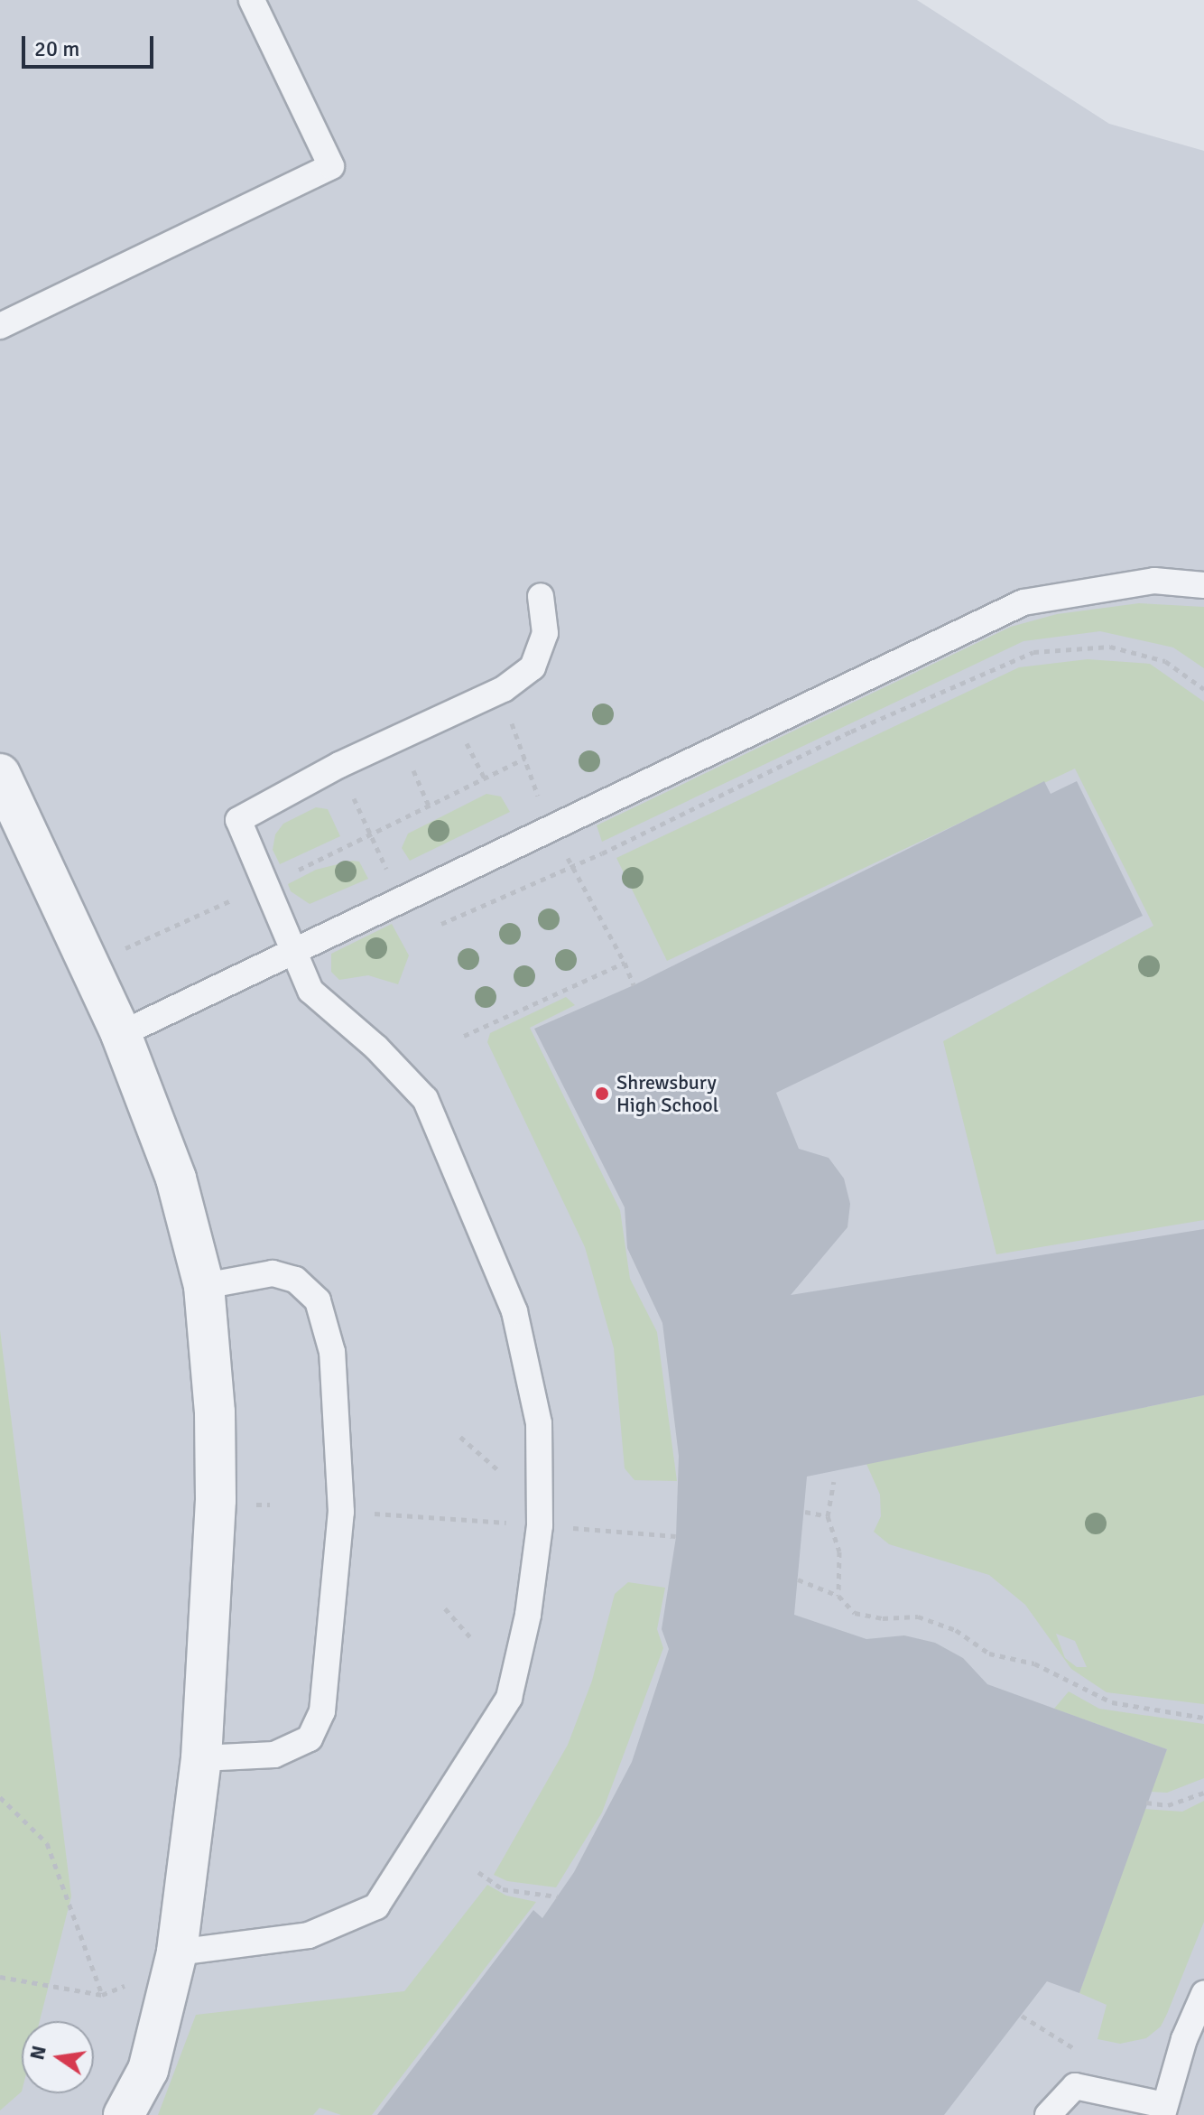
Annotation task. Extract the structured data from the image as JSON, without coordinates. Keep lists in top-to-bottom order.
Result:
{
  "places": ["Shrewsbury High School"],
  "scale_bar": "20 m",
  "north": "left"
}
